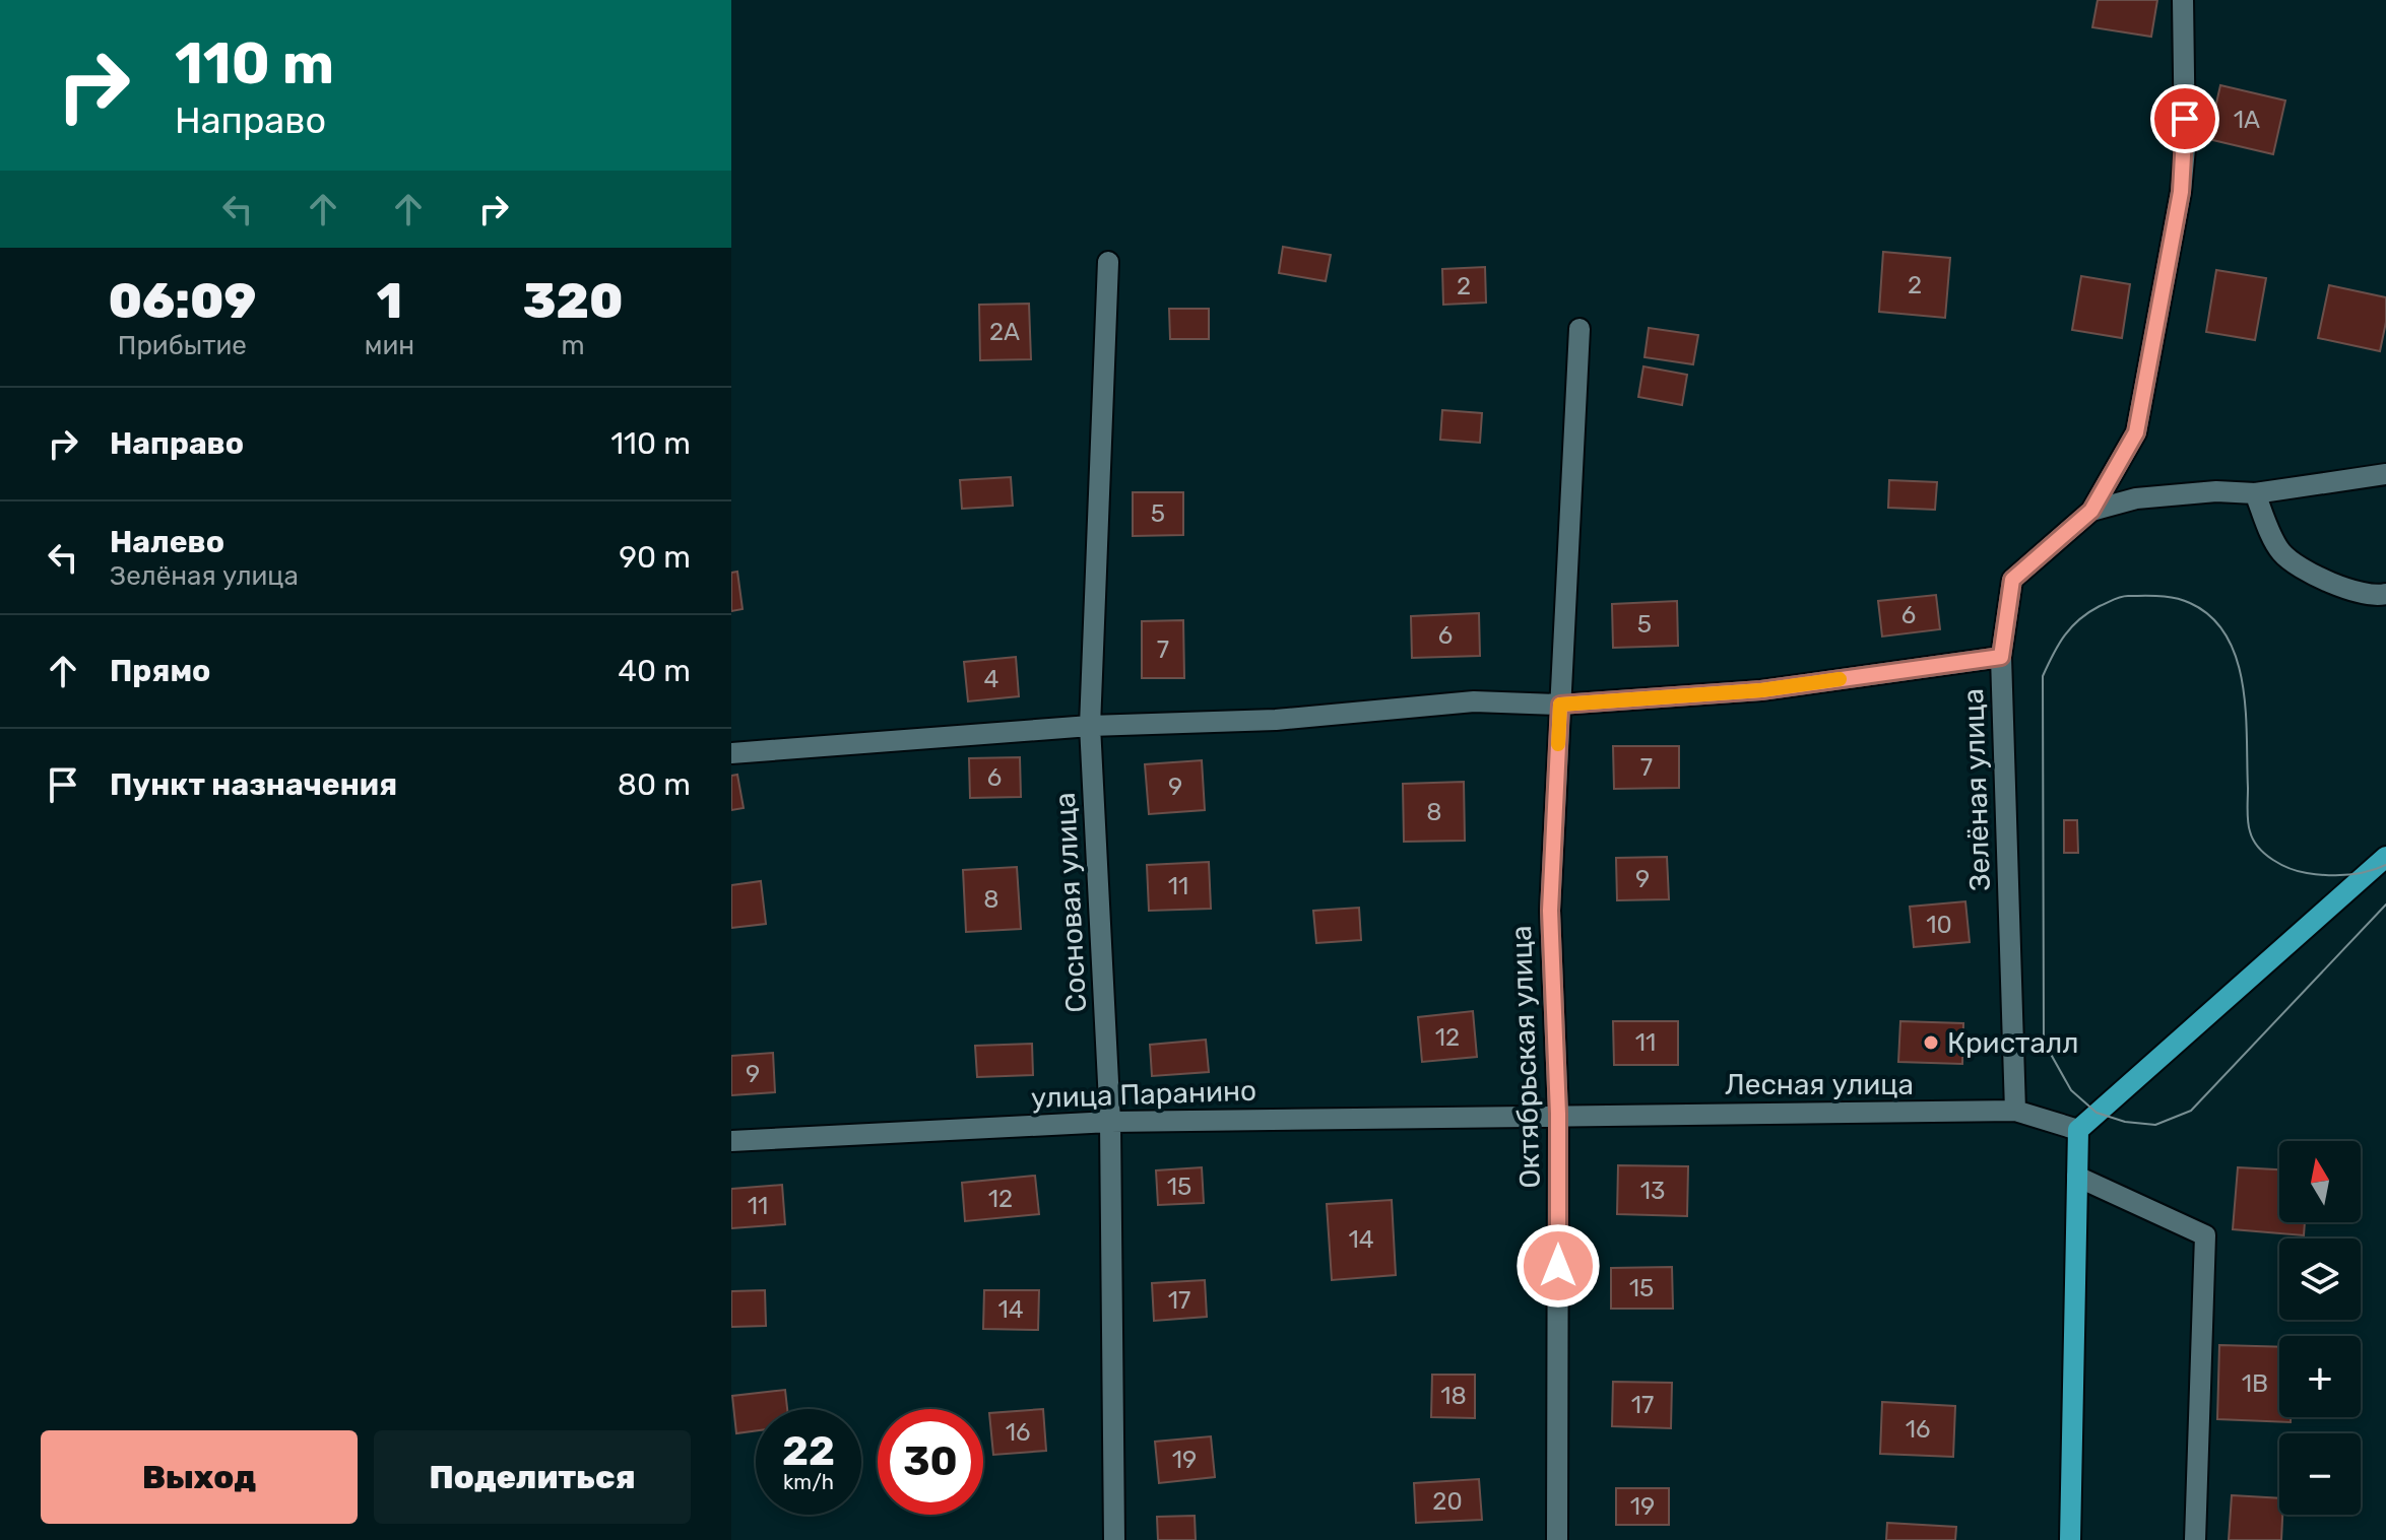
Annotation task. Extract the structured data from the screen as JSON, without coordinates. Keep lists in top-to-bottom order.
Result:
{
  "streets": {
    "street": [
      "Зелёная улица",
      "Сосновая улица",
      "Октябрьская улица",
      "Лесная улица",
      "улица Паранино"
    ]
  },
  "crossings": [
    ["Зелёная улица", "Лесная улица"],
    ["Сосновая улица", "улица Паранино"],
    ["Октябрьская улица", "Лесная улица"],
    ["Октябрьская улица", "улица Паранино"],
    ["Лесная улица", "улица Паранино"]
  ],
  "places": ["Кристалл"],
  "house_numbers": [
    "1А",
    "2",
    "2",
    "2А",
    "5",
    "6",
    "5",
    "6",
    "7",
    "4",
    "7",
    "6",
    "9",
    "8",
    "9",
    "11",
    "8",
    "10",
    "12",
    "11",
    "9",
    "15",
    "13",
    "12",
    "11",
    "14",
    "15",
    "17",
    "14",
    "1В",
    "18",
    "17",
    "16",
    "16",
    "19",
    "20",
    "19"
  ],
  "north": "top",
  "page": {
    "turn": ["110 m", "Направо"],
    "eta": [
      "06:09",
      "Прибытие",
      "1",
      "мин",
      "320",
      "m"
    ],
    "list": [
      {
        "name": "Направо",
        "value": "110 m"
      },
      {
        "name": "Налево",
        "note": "Зелёная улица",
        "value": "90 m"
      },
      {
        "name": "Прямо",
        "value": "40 m"
      },
      {
        "name": "Пункт назначения",
        "value": "80 m"
      }
    ],
    "map_buttons": ["+", "−"],
    "speed": "22 km/h",
    "limit": "30",
    "buttons": ["Выход", "Поделиться"]
  }
}
